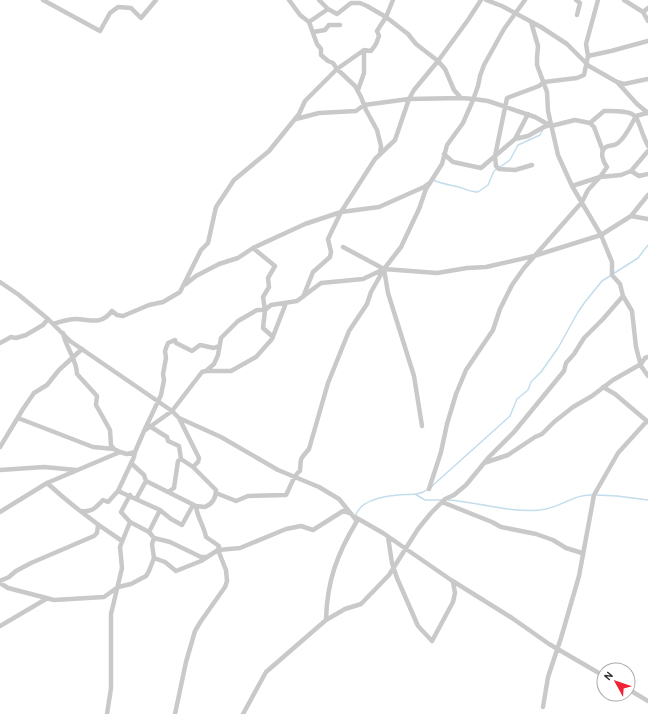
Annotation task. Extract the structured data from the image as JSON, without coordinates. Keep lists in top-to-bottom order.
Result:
{
  "north": "top left"
}
